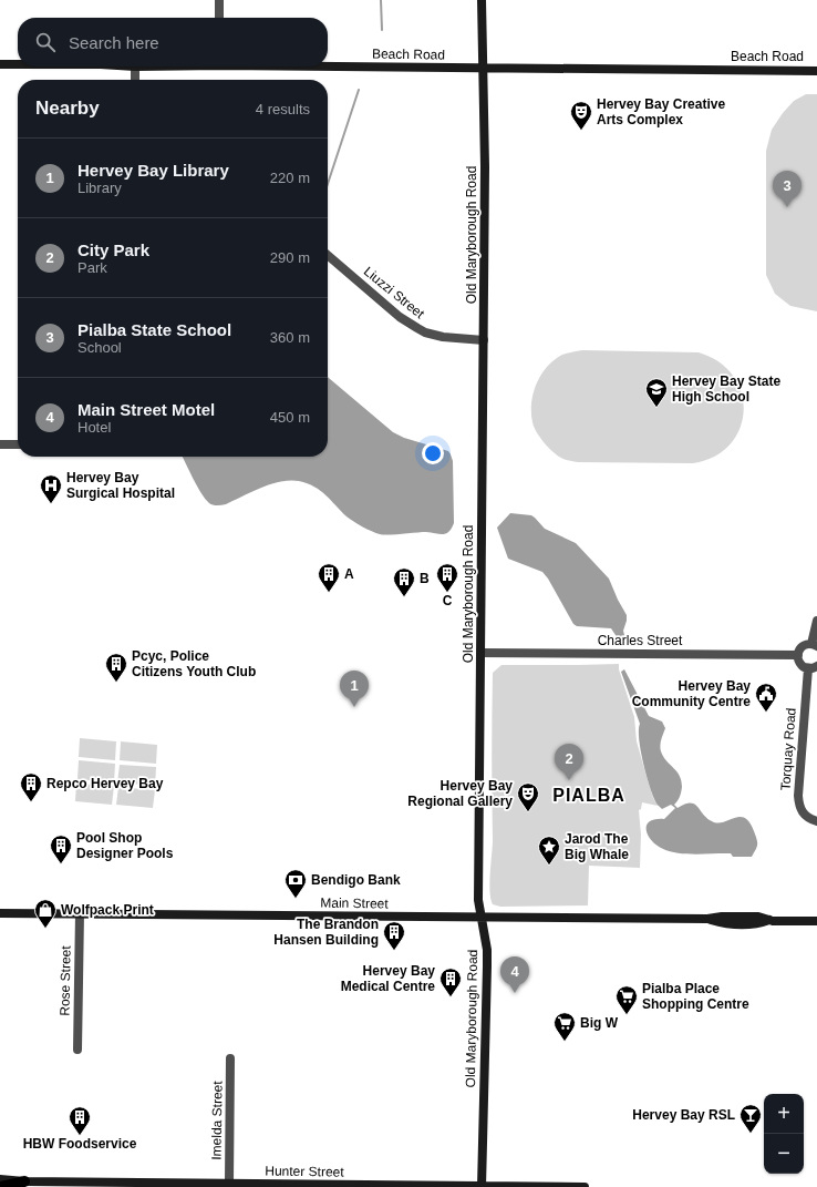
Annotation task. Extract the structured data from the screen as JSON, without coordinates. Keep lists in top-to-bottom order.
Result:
{
  "streets": {
    "street": [
      "Beach Road",
      "Old Maryborough Road",
      "Liuzzi Street",
      "Charles Street",
      "Torquay Road",
      "Main Street",
      "Rose Street",
      "Imelda Street",
      "Hunter Street"
    ]
  },
  "crossings": [
    ["Beach Road", "Old Maryborough Road"],
    ["Old Maryborough Road", "Liuzzi Street"],
    ["Old Maryborough Road", "Charles Street"],
    ["Old Maryborough Road", "Main Street"],
    ["Old Maryborough Road", "Hunter Street"],
    ["Main Street", "Rose Street"],
    ["Imelda Street", "Hunter Street"]
  ],
  "districts": ["PIALBA"],
  "places": {
    "theatre": ["Hervey Bay Creative Arts Complex", "Hervey Bay Regional Gallery"],
    "school or university": ["Hervey Bay State High School"],
    "hospital": ["Hervey Bay Surgical Hospital"],
    "building": [
      "A",
      "C",
      "B",
      "Pcyc, Police Citizens Youth Club",
      "Repco Hervey Bay",
      "Pool Shop Designer Pools",
      "The Brandon Hansen Building",
      "Hervey Bay Medical Centre",
      "HBW Foodservice"
    ],
    "public building": ["Hervey Bay Community Centre"],
    "place": ["Jarod The Big Whale"],
    "bank": ["Bendigo Bank"],
    "shop": ["Wolfpack Print"],
    "supermarket": ["Pialba Place Shopping Centre", "Big W"],
    "bar": ["Hervey Bay RSL"]
  },
  "page": {
    "search": "Search here",
    "heading": ["Nearby", "4 results"],
    "list": [
      {
        "mark": "1",
        "name": "Hervey Bay Library",
        "note": "Library",
        "value": "220 m"
      },
      {
        "mark": "2",
        "name": "City Park",
        "note": "Park",
        "value": "290 m"
      },
      {
        "mark": "3",
        "name": "Pialba State School",
        "note": "School",
        "value": "360 m"
      },
      {
        "mark": "4",
        "name": "Main Street Motel",
        "note": "Hotel",
        "value": "450 m"
      }
    ],
    "pins": [
      "3",
      "1",
      "2",
      "4"
    ],
    "map_buttons": ["+", "−"]
  }
}
